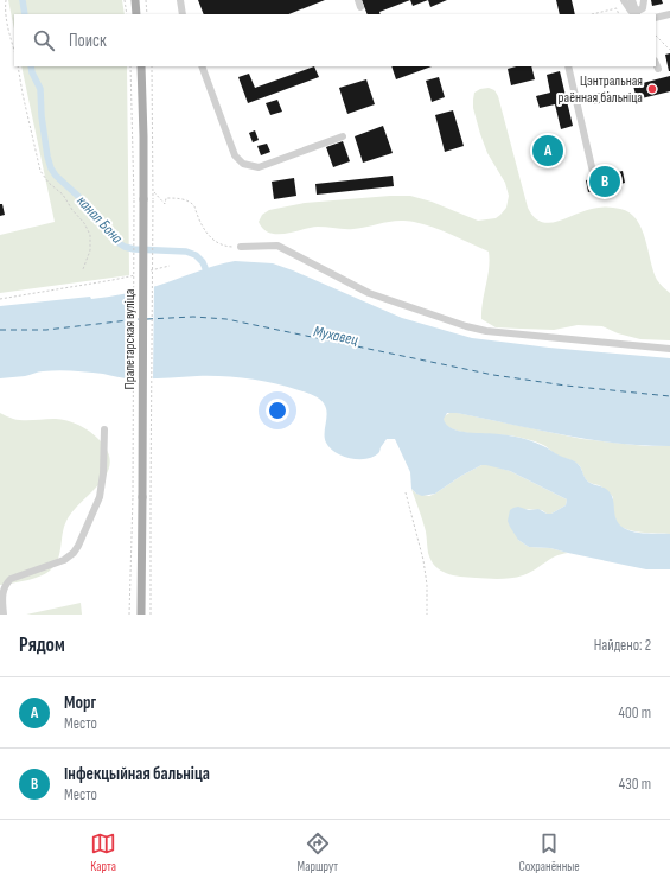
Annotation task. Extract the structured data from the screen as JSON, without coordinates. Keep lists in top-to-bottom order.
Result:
{
  "streets": {
    "main road": ["Пралетарская вуліца"]
  },
  "water": ["канал Бона", "Мухавец"],
  "places": ["Цэнтральная раённая бальніца"],
  "page": {
    "search": "Поиск",
    "pins": ["A", "B"],
    "heading": ["Рядом", "Найдено: 2"],
    "list": [
      {
        "mark": "A",
        "name": "Морг",
        "note": "Место",
        "value": "400 m"
      },
      {
        "mark": "B",
        "name": "Інфекцыйная бальніца",
        "note": "Место",
        "value": "430 m"
      }
    ],
    "nav": ["Карта", "Маршрут", "Сохранённые"]
  }
}
